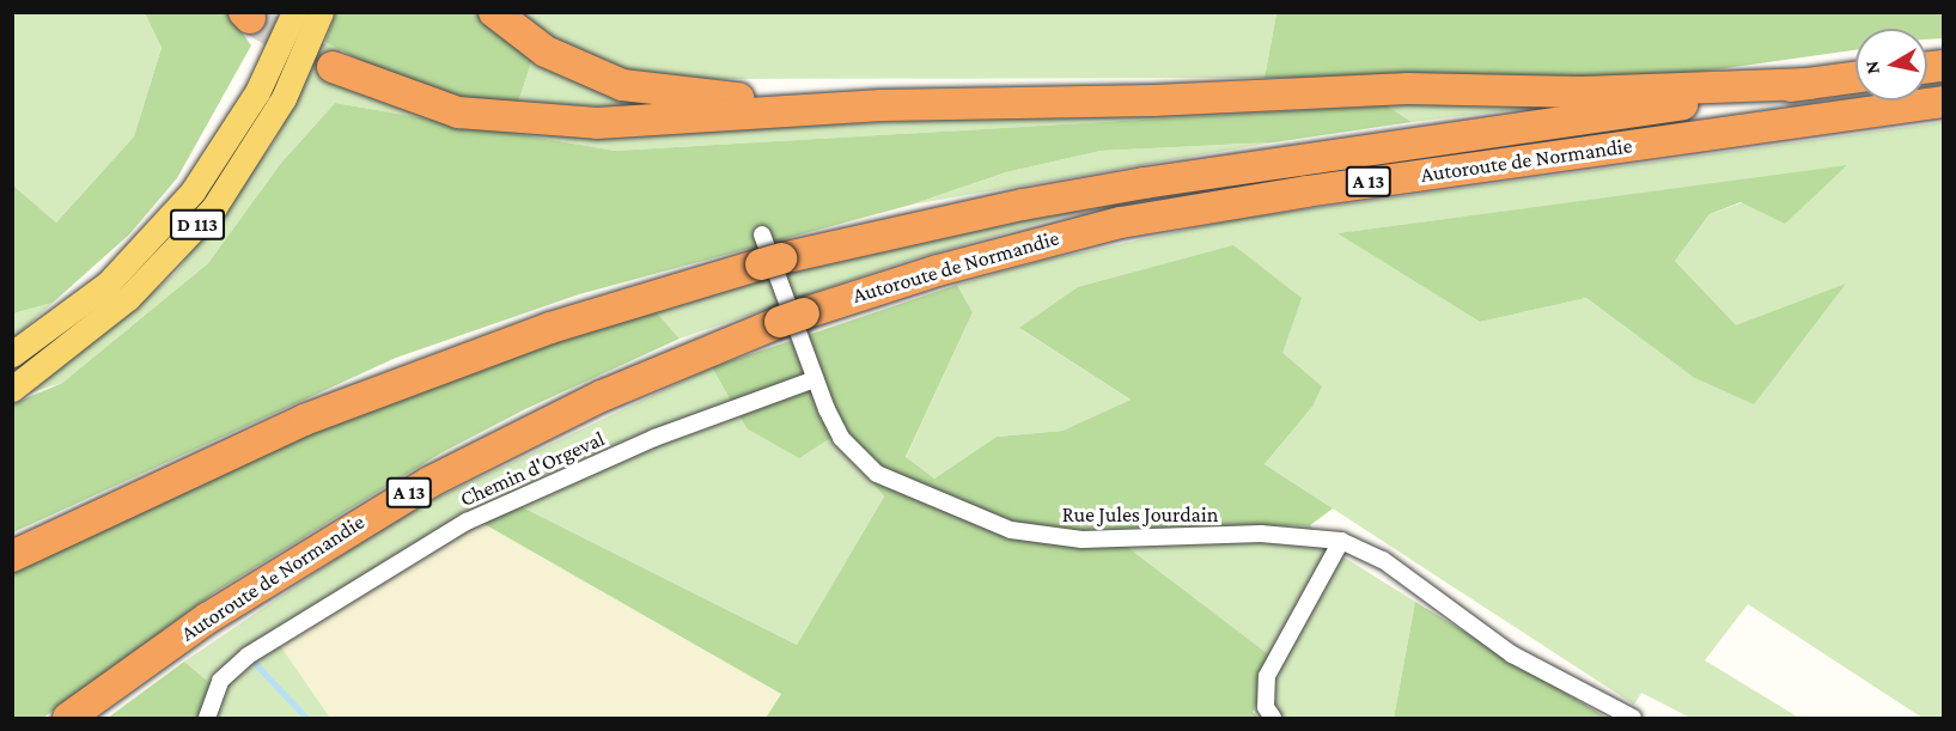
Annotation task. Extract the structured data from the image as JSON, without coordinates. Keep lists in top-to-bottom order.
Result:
{
  "streets": {
    "highway": ["Autoroute de Normandie", "A 13"],
    "main road": ["D 113"],
    "street": ["Chemin d'Orgeval", "Rue Jules Jourdain"]
  },
  "crossings": [
    ["Autoroute de Normandie", "Rue Jules Jourdain"],
    ["Chemin d'Orgeval", "Rue Jules Jourdain"]
  ],
  "north": "left"
}
